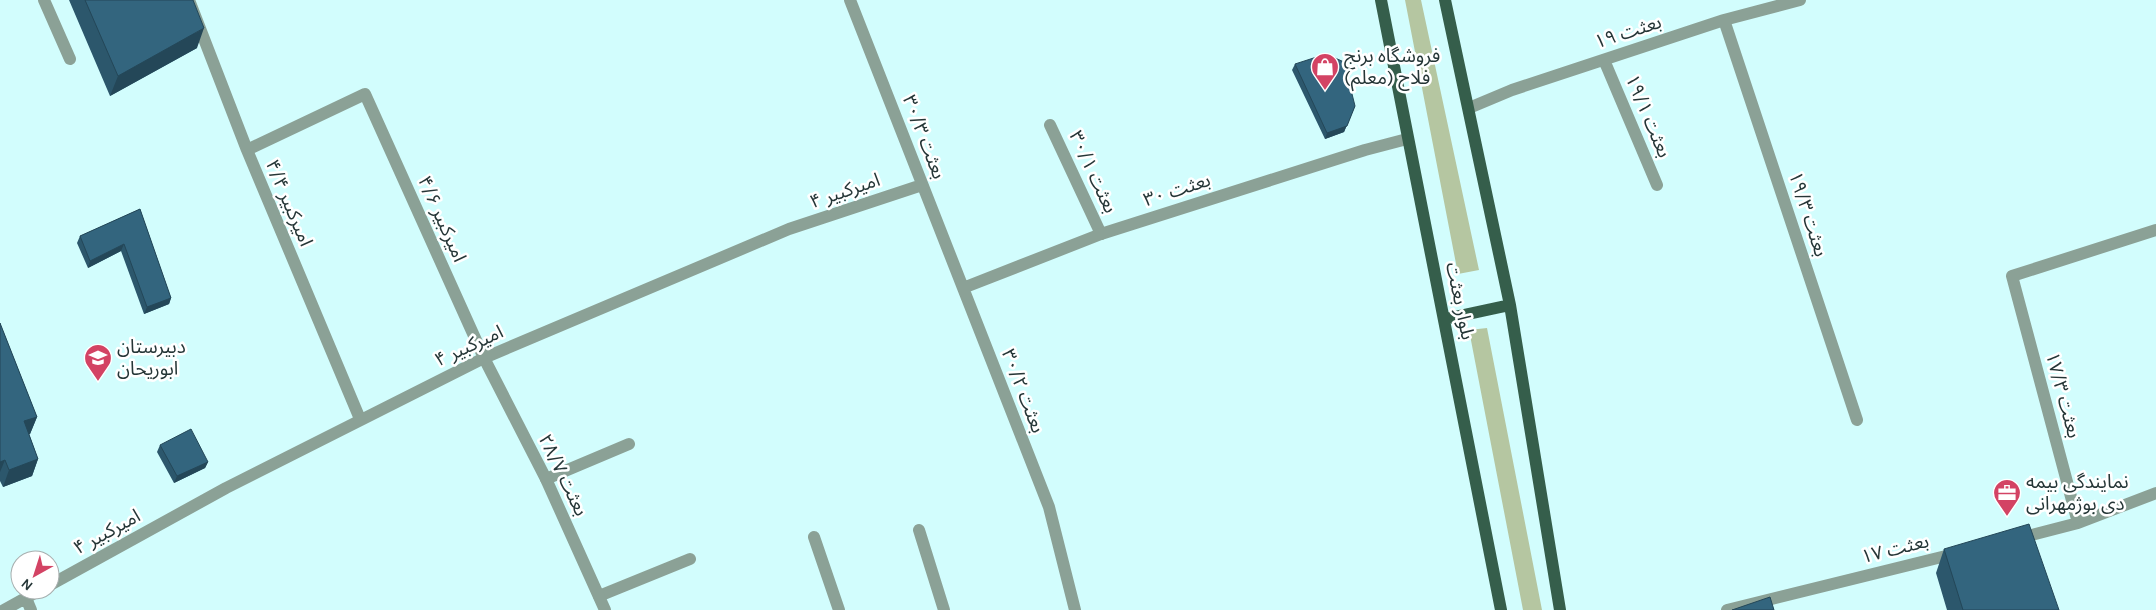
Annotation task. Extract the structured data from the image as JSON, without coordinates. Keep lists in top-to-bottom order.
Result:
{
  "streets": {
    "main road": ["بلوار بعثت"],
    "street": [
      "بعثت ۱۹",
      "بعثت ۱۹/۱",
      "بعثت ۳۰/۳",
      "بعثت ۳۰/۱",
      "بعثت ۳۰",
      "امیرکبیر ۴",
      "امیرکبیر ۴/۴",
      "بعثت ۱۹/۳",
      "امیرکبیر ۴/۶",
      "بعثت ۳۰/۲",
      "بعثت ۱۷/۳",
      "بعثت ۲۸/۷",
      "بعثت ۱۷"
    ]
  },
  "crossings": [
    ["بعثت ۱۹", "بعثت ۱۹/۱"],
    ["بعثت ۱۹", "بعثت ۱۹/۳"],
    ["بعثت ۳۰/۳", "بعثت ۳۰"],
    ["بعثت ۳۰/۳", "امیرکبیر ۴"],
    ["بعثت ۳۰/۳", "بعثت ۳۰/۲"],
    ["بعثت ۳۰/۱", "بعثت ۳۰"],
    ["بعثت ۳۰", "بلوار بعثت"],
    ["بعثت ۳۰", "بعثت ۳۰/۲"],
    ["امیرکبیر ۴", "امیرکبیر ۴/۴"],
    ["امیرکبیر ۴", "امیرکبیر ۴/۶"],
    ["امیرکبیر ۴", "بعثت ۲۸/۷"],
    ["امیرکبیر ۴/۴", "امیرکبیر ۴/۶"],
    ["امیرکبیر ۴/۶", "بعثت ۲۸/۷"]
  ],
  "places": {
    "shop": ["فروشگاه برنج فلاح (معلم)"],
    "school or university": ["دبیرستان ابوریحان"],
    "office": ["نمایندگی بیمه دی بوژمهرانی"]
  },
  "north": "bottom left"
}
